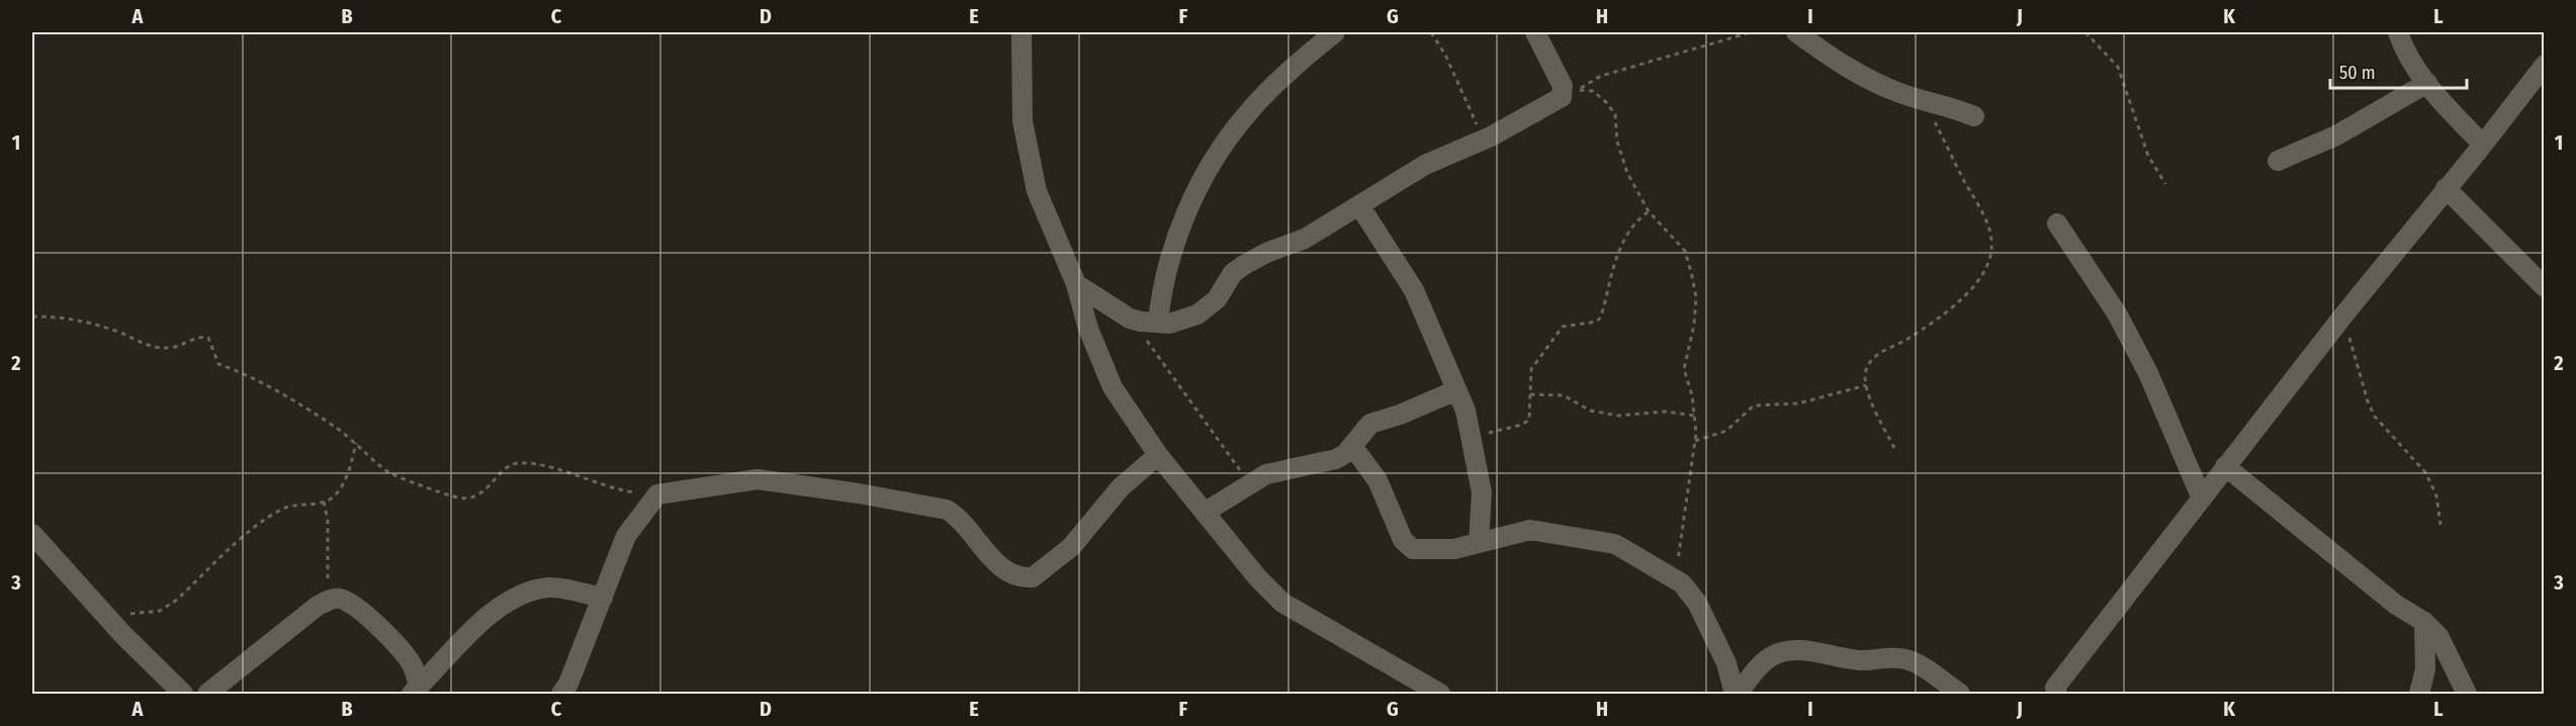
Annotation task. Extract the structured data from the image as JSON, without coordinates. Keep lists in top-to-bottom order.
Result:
{
  "scale_bar": "50 m",
  "grid": {
    "columns": [
      "A",
      "B",
      "C",
      "D",
      "E",
      "F",
      "G",
      "H",
      "I",
      "J",
      "K",
      "L"
    ],
    "rows": ["1", "2", "3"]
  }
}
